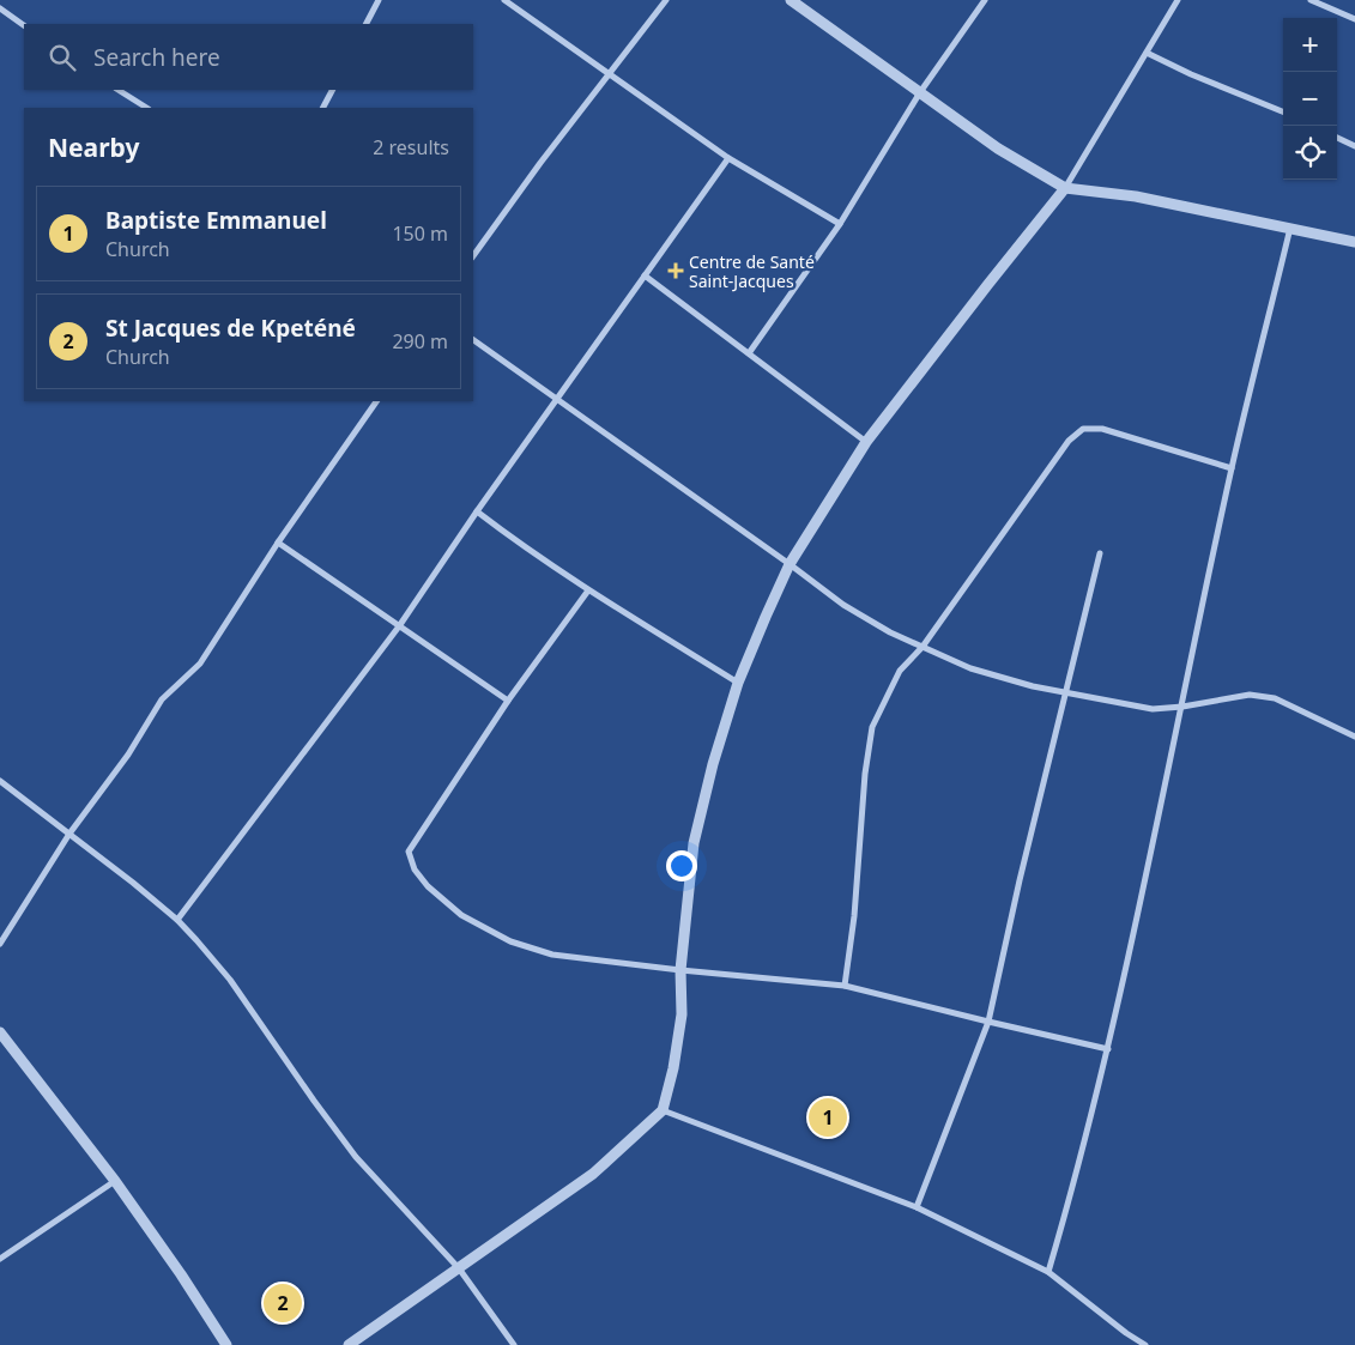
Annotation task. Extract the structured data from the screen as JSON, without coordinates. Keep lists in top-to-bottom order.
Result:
{
  "places": {
    "health": ["Centre de Santé Saint-Jacques"]
  },
  "page": {
    "map_buttons": ["+", "−"],
    "search": "Search here",
    "heading": ["Nearby", "2 results"],
    "list": [
      {
        "mark": "1",
        "name": "Baptiste Emmanuel",
        "note": "Church",
        "value": "150 m"
      },
      {
        "mark": "2",
        "name": "St Jacques de Kpeténé",
        "note": "Church",
        "value": "290 m"
      }
    ],
    "pins": ["1", "2"]
  }
}
